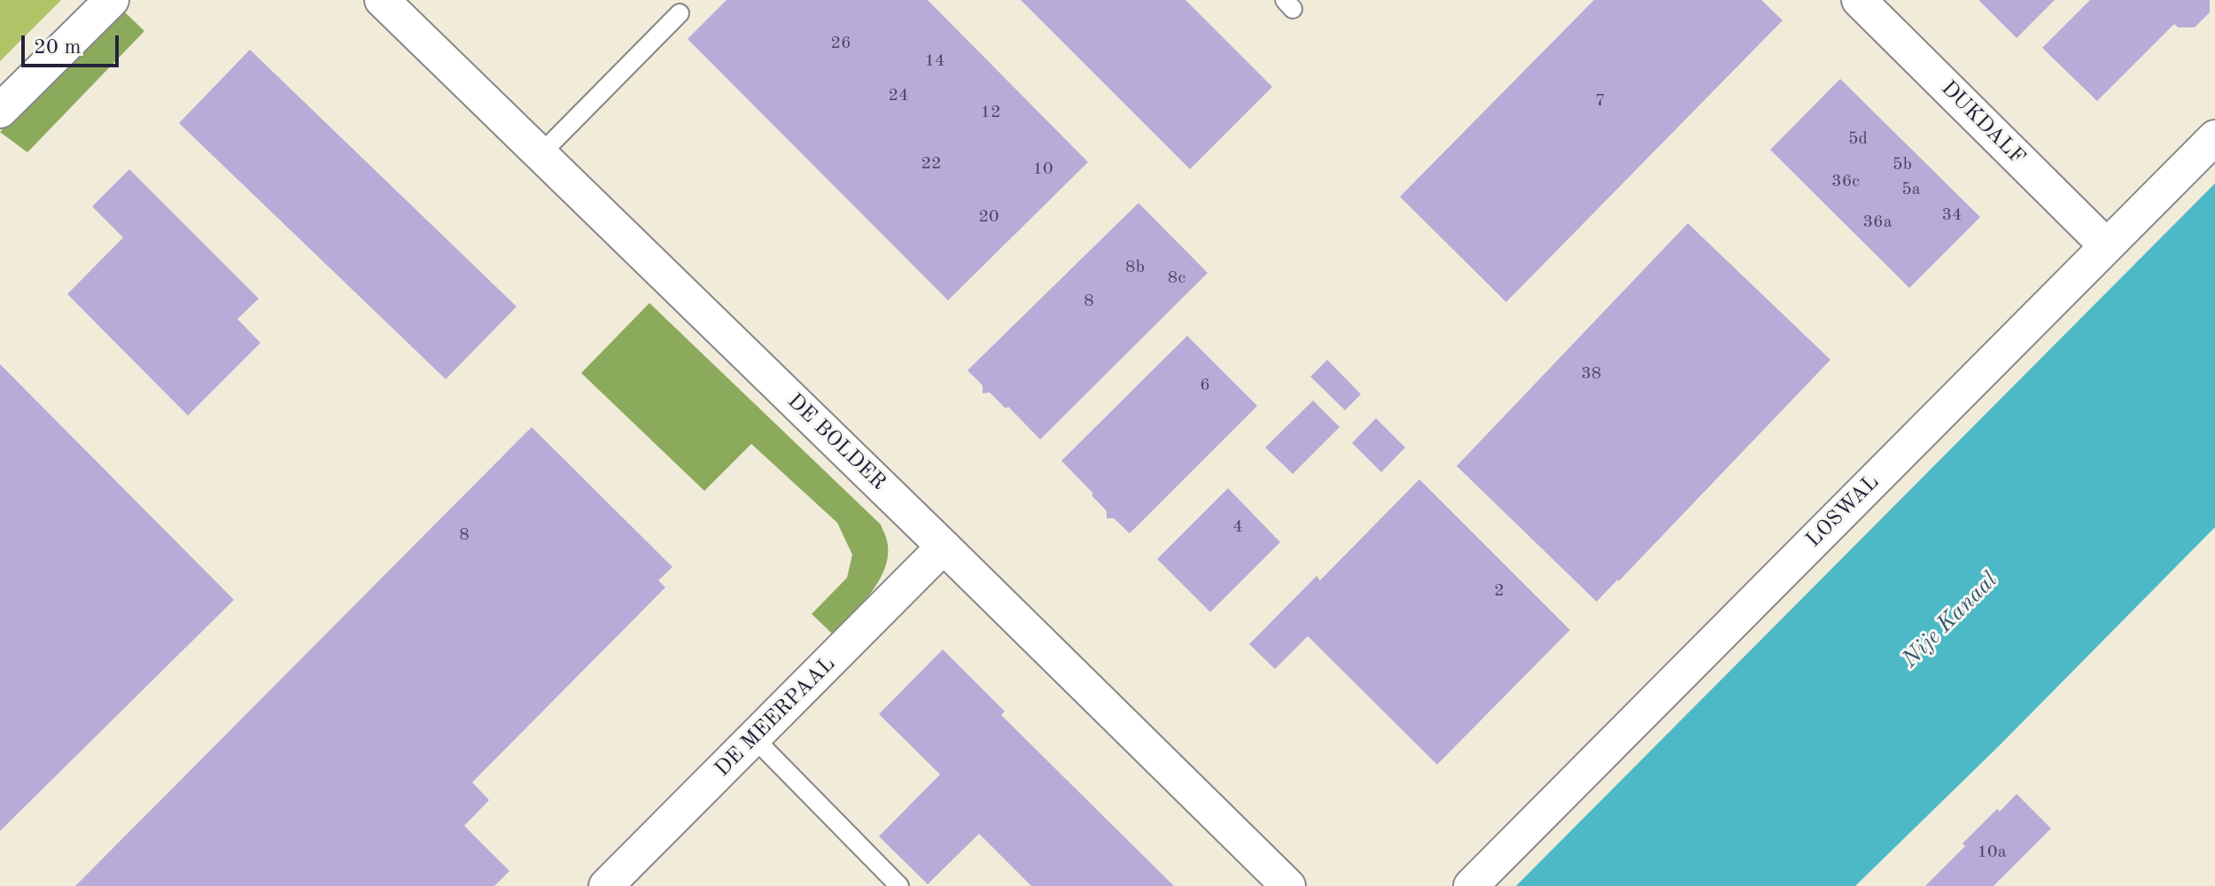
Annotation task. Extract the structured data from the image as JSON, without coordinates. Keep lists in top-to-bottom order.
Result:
{
  "streets": {
    "street": [
      "DUKDALF",
      "DE BOLDER",
      "LOSWAL",
      "DE MEERPAAL"
    ]
  },
  "crossings": [
    ["DUKDALF", "LOSWAL"],
    ["DE BOLDER", "DE MEERPAAL"]
  ],
  "water": ["Nije Kanaal"],
  "house_numbers": [
    "26",
    "14",
    "24",
    "7",
    "12",
    "5d",
    "22",
    "5b",
    "10",
    "36c",
    "5a",
    "34",
    "20",
    "36a",
    "8b",
    "8c",
    "8",
    "38",
    "6",
    "4",
    "8",
    "2",
    "10a"
  ],
  "scale_bar": "20 m"
}
